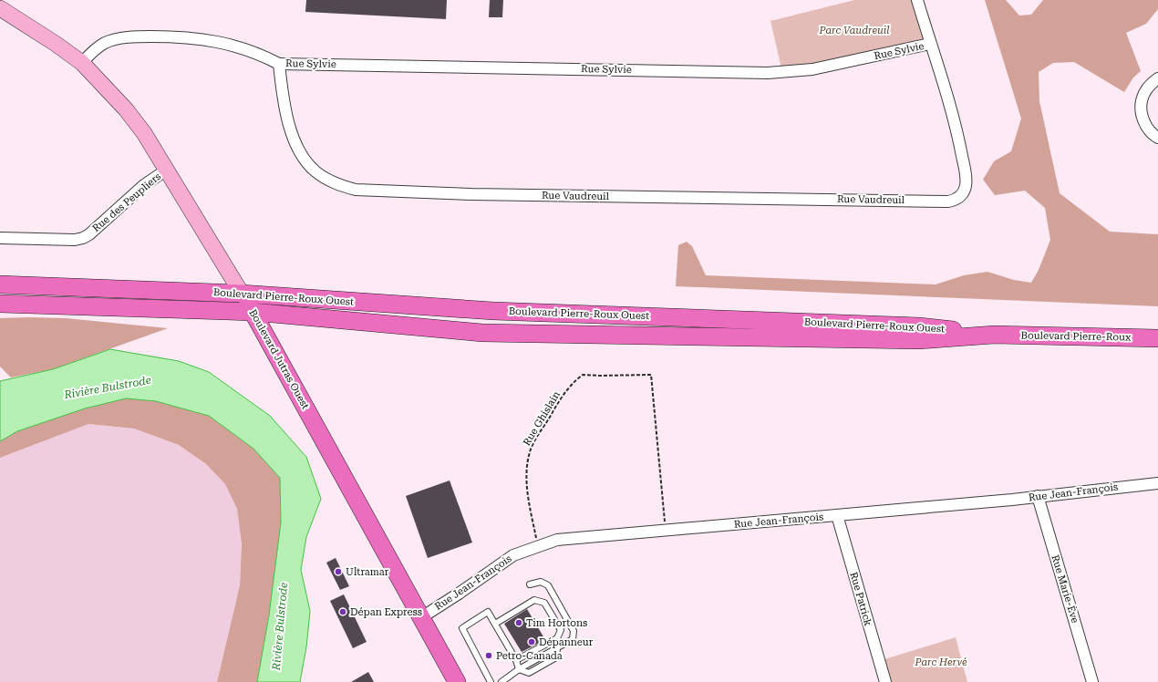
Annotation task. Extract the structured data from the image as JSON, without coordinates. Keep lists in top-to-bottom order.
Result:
{
  "streets": {
    "main road": ["Boulevard Pierre-Roux Ouest", "Boulevard Pierre-Roux", "Boulevard Jutras Ouest"],
    "street": [
      "Rue Sylvie",
      "Rue Vaudreuil",
      "Rue des Peupliers",
      "Rue Jean-François",
      "Rue Marie-Ève",
      "Rue Patrick"
    ],
    "path": ["Rue Ghislain"]
  },
  "crossings": [
    ["Rue Sylvie", "Rue Vaudreuil"],
    ["Rue des Peupliers", "Boulevard Jutras Ouest"],
    ["Boulevard Pierre-Roux Ouest", "Boulevard Pierre-Roux"],
    ["Boulevard Pierre-Roux Ouest", "Boulevard Jutras Ouest"],
    ["Boulevard Jutras Ouest", "Rue Jean-François"],
    ["Rue Ghislain", "Rue Jean-François"],
    ["Rue Jean-François", "Rue Marie-Ève"],
    ["Rue Jean-François", "Rue Patrick"]
  ],
  "water": ["Rivière Bulstrode"],
  "parks": ["Parc Vaudreuil", "Parc Hervé"],
  "places": [
    "Ultramar",
    "Dépan Express",
    "Tim Hortons",
    "Dépanneur",
    "Petro-Canada"
  ]
}
